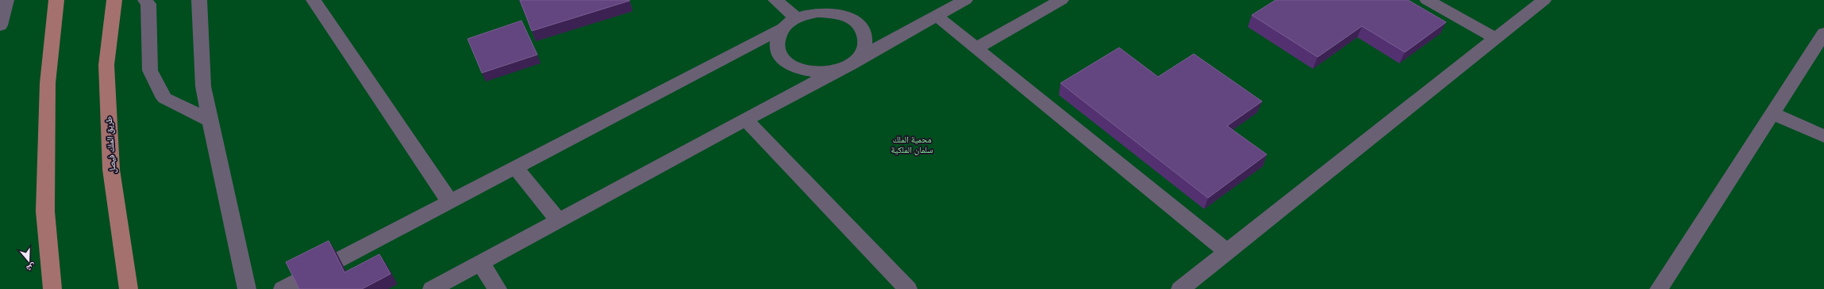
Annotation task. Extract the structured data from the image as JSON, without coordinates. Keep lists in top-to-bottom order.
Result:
{
  "streets": {
    "main road": ["طريق الملك فيصل"]
  },
  "parks": ["محمية الملك سلمان الملكية"],
  "north": "bottom"
}
